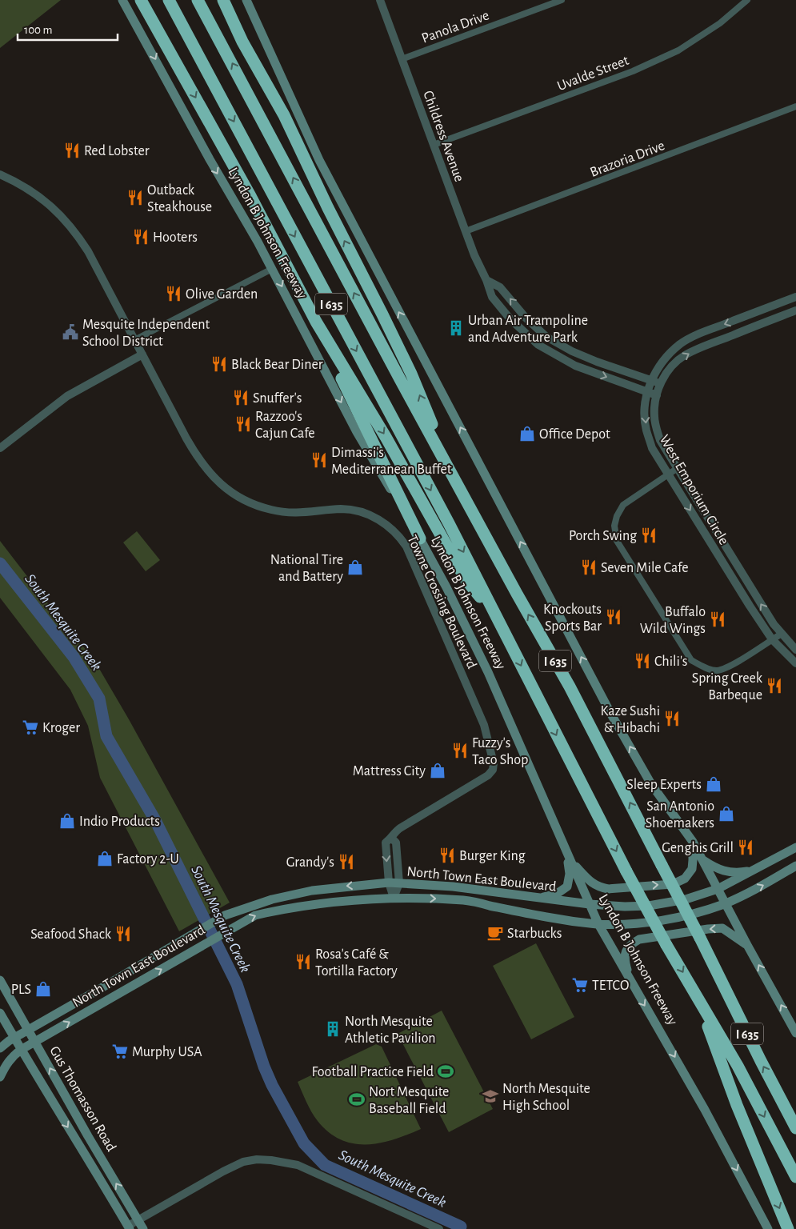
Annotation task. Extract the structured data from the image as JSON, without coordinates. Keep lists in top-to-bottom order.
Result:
{
  "streets": {
    "highway": ["Lyndon B Johnson Freeway", "I 635"],
    "main road": ["North Town East Boulevard", "Gus Thomasson Road"],
    "street": [
      "Panola Drive",
      "Uvalde Street",
      "Childress Avenue",
      "Brazoria Drive",
      "West Emporium Circle",
      "Towne Crossing Boulevard"
    ]
  },
  "crossings": [
    ["Panola Drive", "Childress Avenue"],
    ["Uvalde Street", "Childress Avenue"],
    ["Childress Avenue", "Brazoria Drive"],
    ["Childress Avenue", "West Emporium Circle"],
    ["Lyndon B Johnson Freeway", "North Town East Boulevard"],
    ["North Town East Boulevard", "Gus Thomasson Road"]
  ],
  "water": ["South Mesquite Creek"],
  "places": {
    "restaurant": [
      "Red Lobster",
      "Outback Steakhouse",
      "Hooters",
      "Olive Garden",
      "Black Bear Diner",
      "Snuffer's",
      "Razzoo's Cajun Cafe",
      "Dimassi's Mediterranean Buffet",
      "Porch Swing",
      "Seven Mile Cafe",
      "Knockouts Sports Bar",
      "Buffalo Wild Wings",
      "Chili's",
      "Spring Creek Barbeque",
      "Kaze Sushi & Hibachi",
      "Fuzzy's Taco Shop",
      "Genghis Grill",
      "Burger King",
      "Grandy's",
      "Seafood Shack",
      "Rosa's Café & Tortilla Factory"
    ],
    "building": ["Urban Air Trampoline and Adventure Park", "North Mesquite Athletic Pavilion"],
    "public building": ["Mesquite Independent School District"],
    "shop": [
      "Office Depot",
      "National Tire and Battery",
      "Mattress City",
      "Sleep Experts",
      "San Antonio Shoemakers",
      "Indio Products",
      "Factory 2-U",
      "PLS"
    ],
    "supermarket": ["Kroger", "TETCO", "Murphy USA"],
    "cafe": ["Starbucks"],
    "sports": ["Football Practice Field", "Nort Mesquite Baseball Field"],
    "school or university": ["North Mesquite High School"]
  },
  "scale_bar": "100 m"
}
